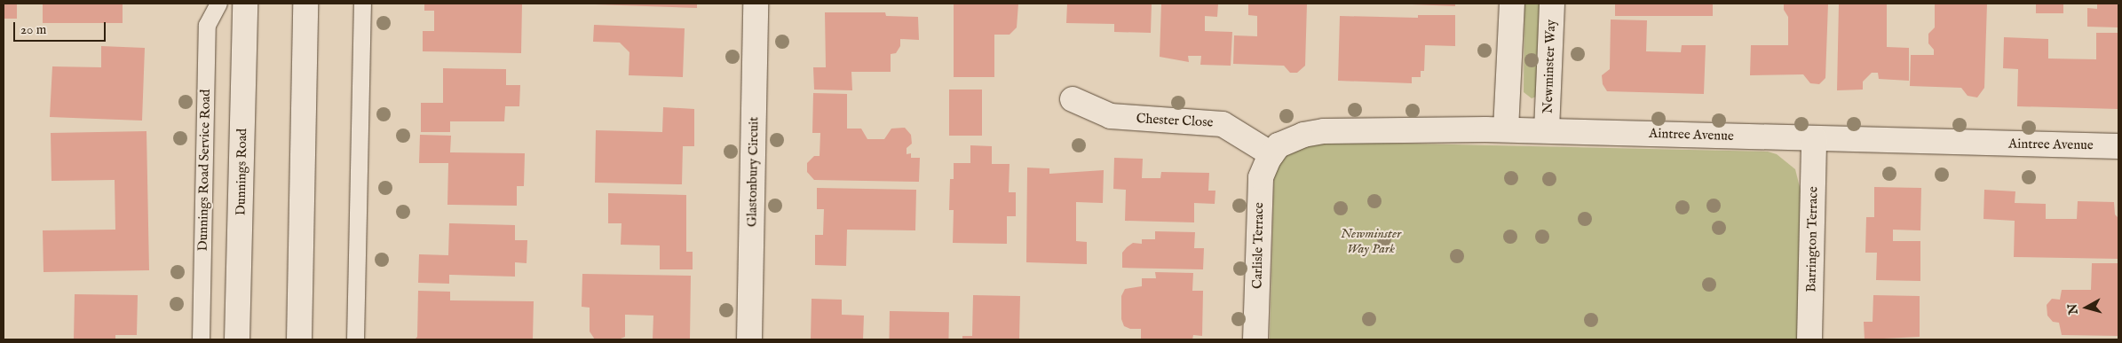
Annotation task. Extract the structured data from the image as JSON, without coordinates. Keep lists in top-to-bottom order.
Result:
{
  "streets": {
    "street": [
      "Newminster Way",
      "Chester Close",
      "Aintree Avenue",
      "Dunnings Road",
      "Glastonbury Circuit",
      "Barrington Terrace",
      "Carlisle Terrace"
    ],
    "lane": ["Dunnings Road Service Road"]
  },
  "crossings": [
    ["Newminster Way", "Aintree Avenue"],
    ["Chester Close", "Aintree Avenue"],
    ["Chester Close", "Carlisle Terrace"],
    ["Aintree Avenue", "Barrington Terrace"],
    ["Aintree Avenue", "Carlisle Terrace"]
  ],
  "parks": ["Newminster Way Park"],
  "scale_bar": "20 m",
  "north": "left"
}
